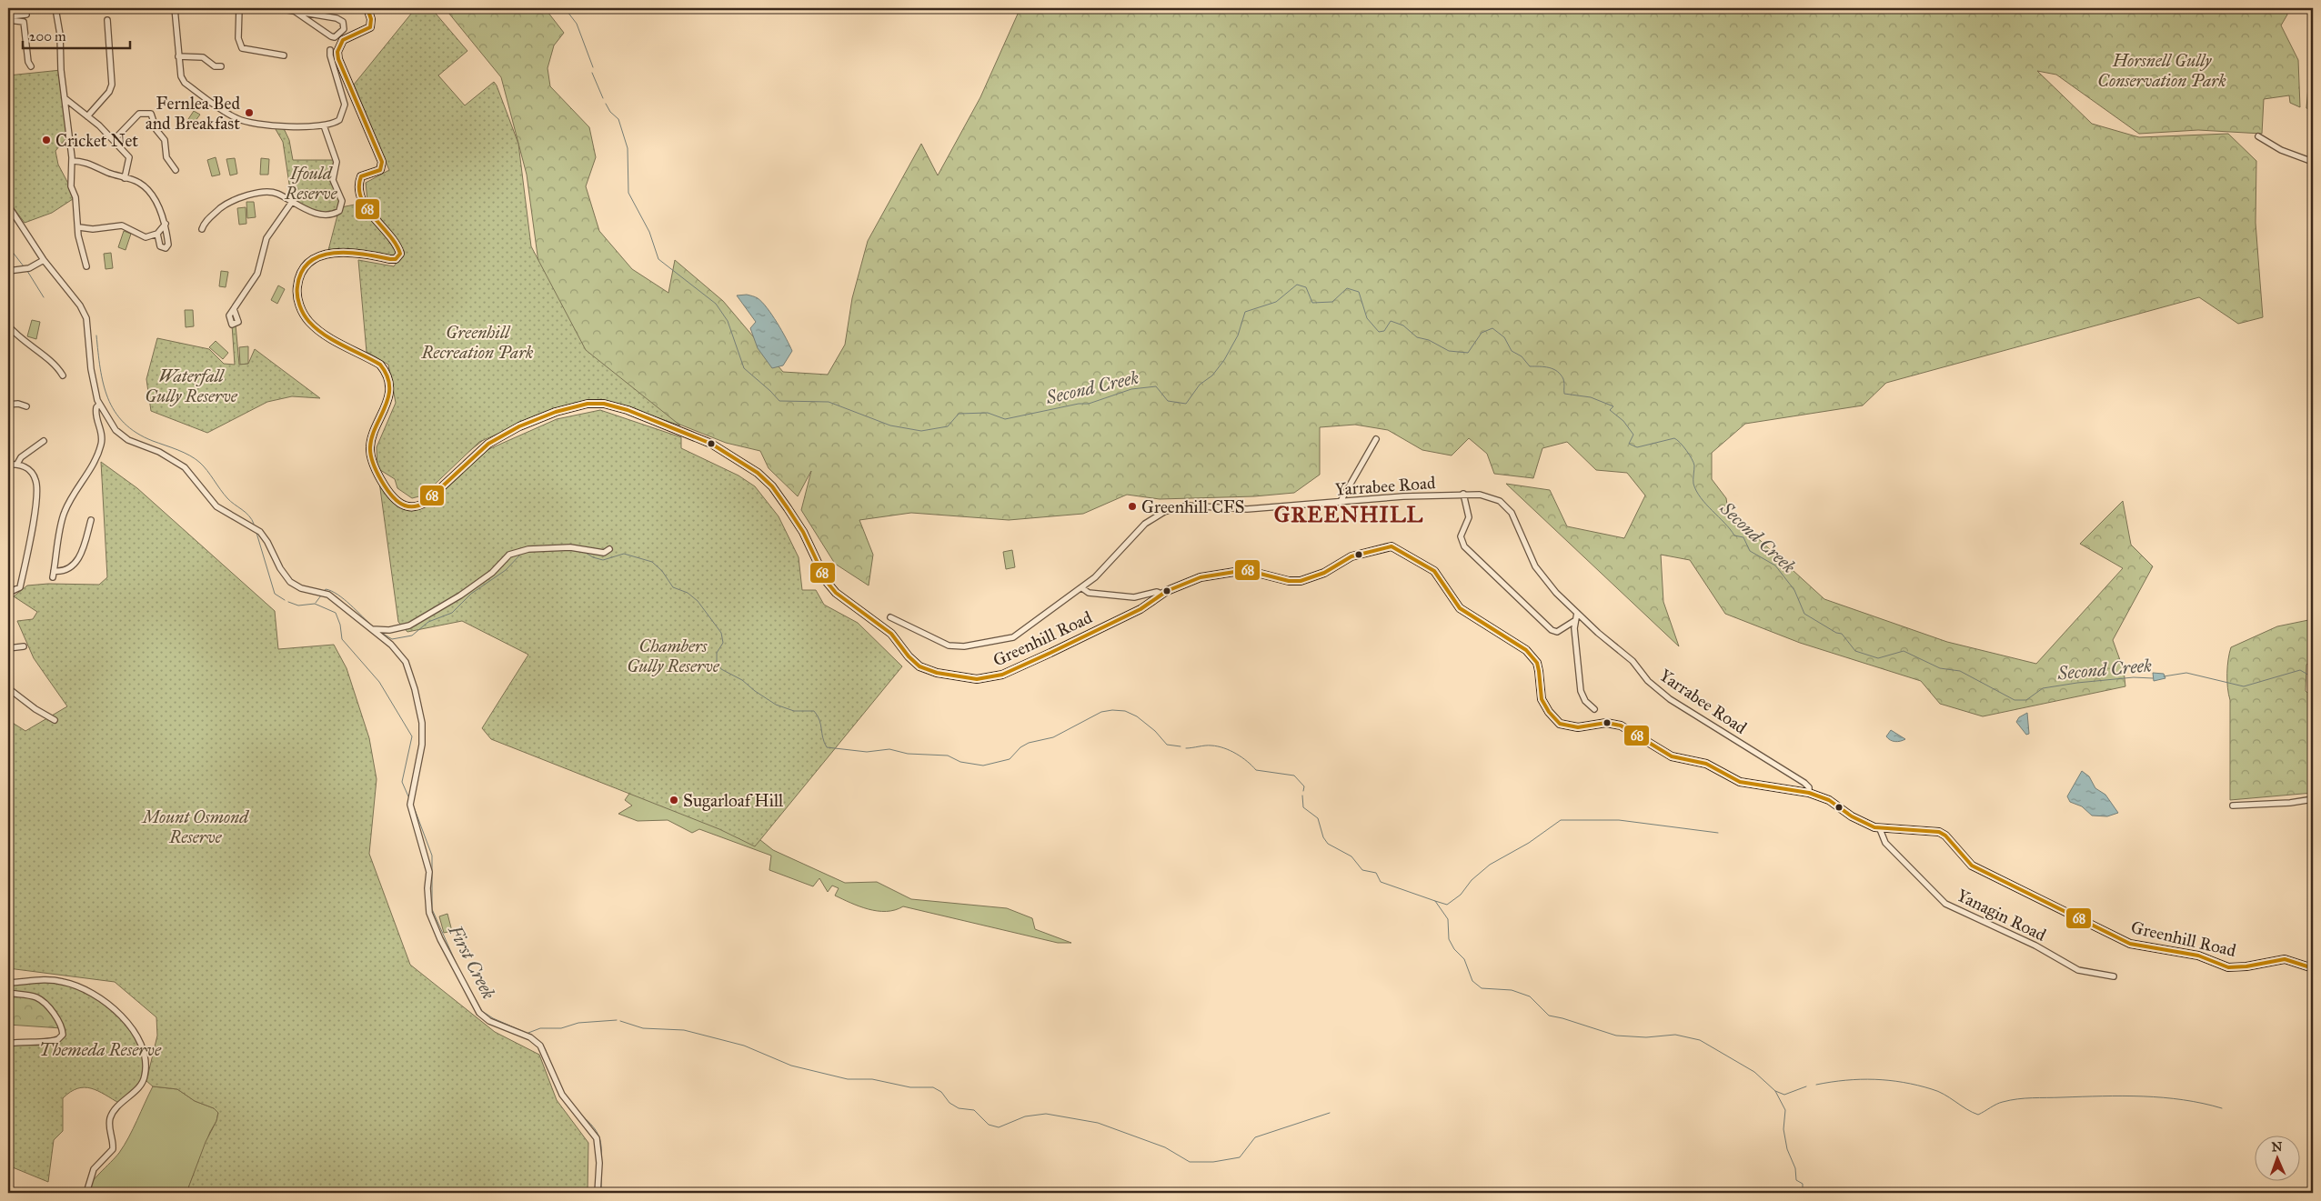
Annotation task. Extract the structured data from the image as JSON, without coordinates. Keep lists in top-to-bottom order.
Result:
{
  "streets": {
    "main road": ["Greenhill Road"],
    "street": ["Yarrabee Road", "Yanagin Road"]
  },
  "crossings": [
    ["Yarrabee Road", "Greenhill Road"],
    ["Greenhill Road", "Yanagin Road"]
  ],
  "districts": ["GREENHILL"],
  "water": ["Second Creek", "First Creek"],
  "parks": [
    "Horsnell Gully Conservation Park",
    "Ifould Reserve",
    "Greenhill Recreation Park",
    "Waterfall Gully Reserve",
    "Chambers Gully Reserve",
    "Mount Osmond Reserve",
    "Themeda Reserve"
  ],
  "places": [
    "Fernlea Bed and Breakfast",
    "Cricket Net",
    "Greenhill CFS",
    "Sugarloaf Hill"
  ],
  "lines": ["transit line 68"],
  "scale_bar": "200 m",
  "north": "top"
}
